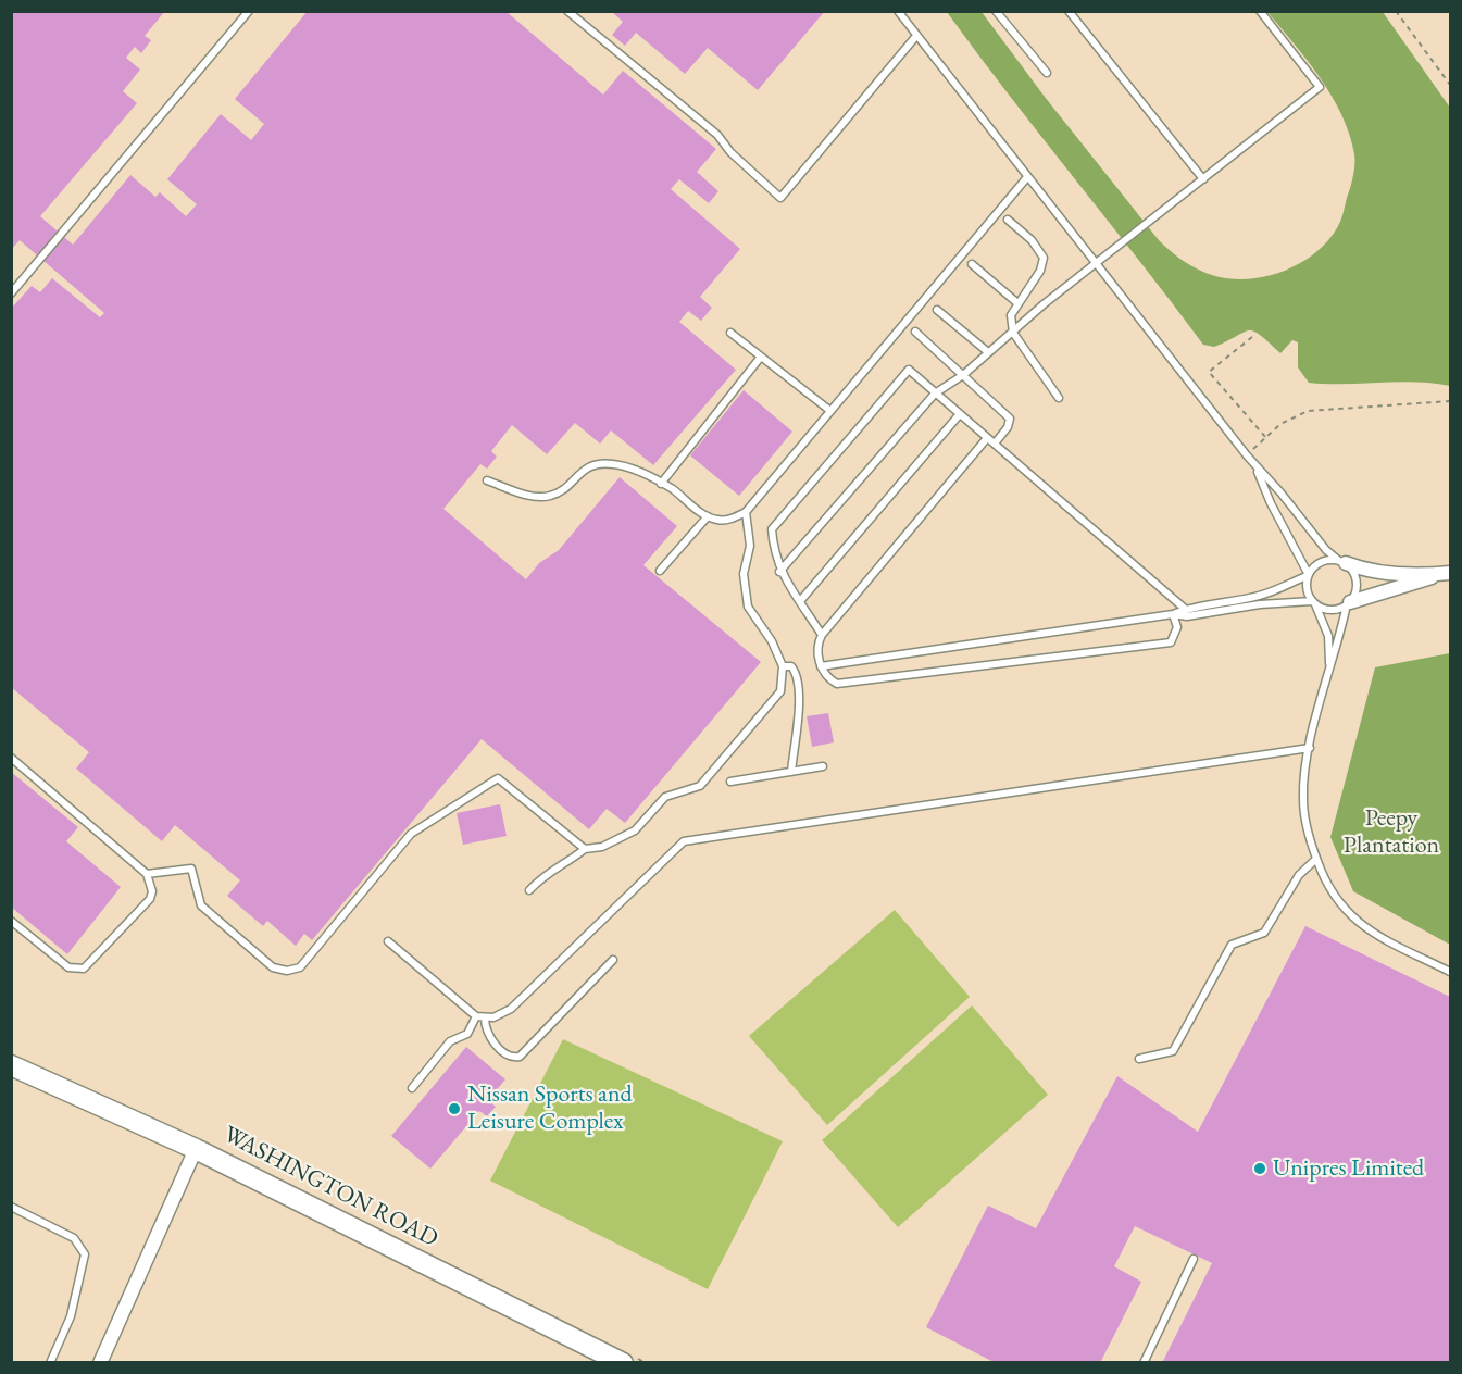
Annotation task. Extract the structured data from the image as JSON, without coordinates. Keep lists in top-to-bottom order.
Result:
{
  "streets": {
    "main road": ["WASHINGTON ROAD"]
  },
  "parks": ["Peepy Plantation"],
  "places": ["Nissan Sports and Leisure Complex", "Unipres Limited"]
}
